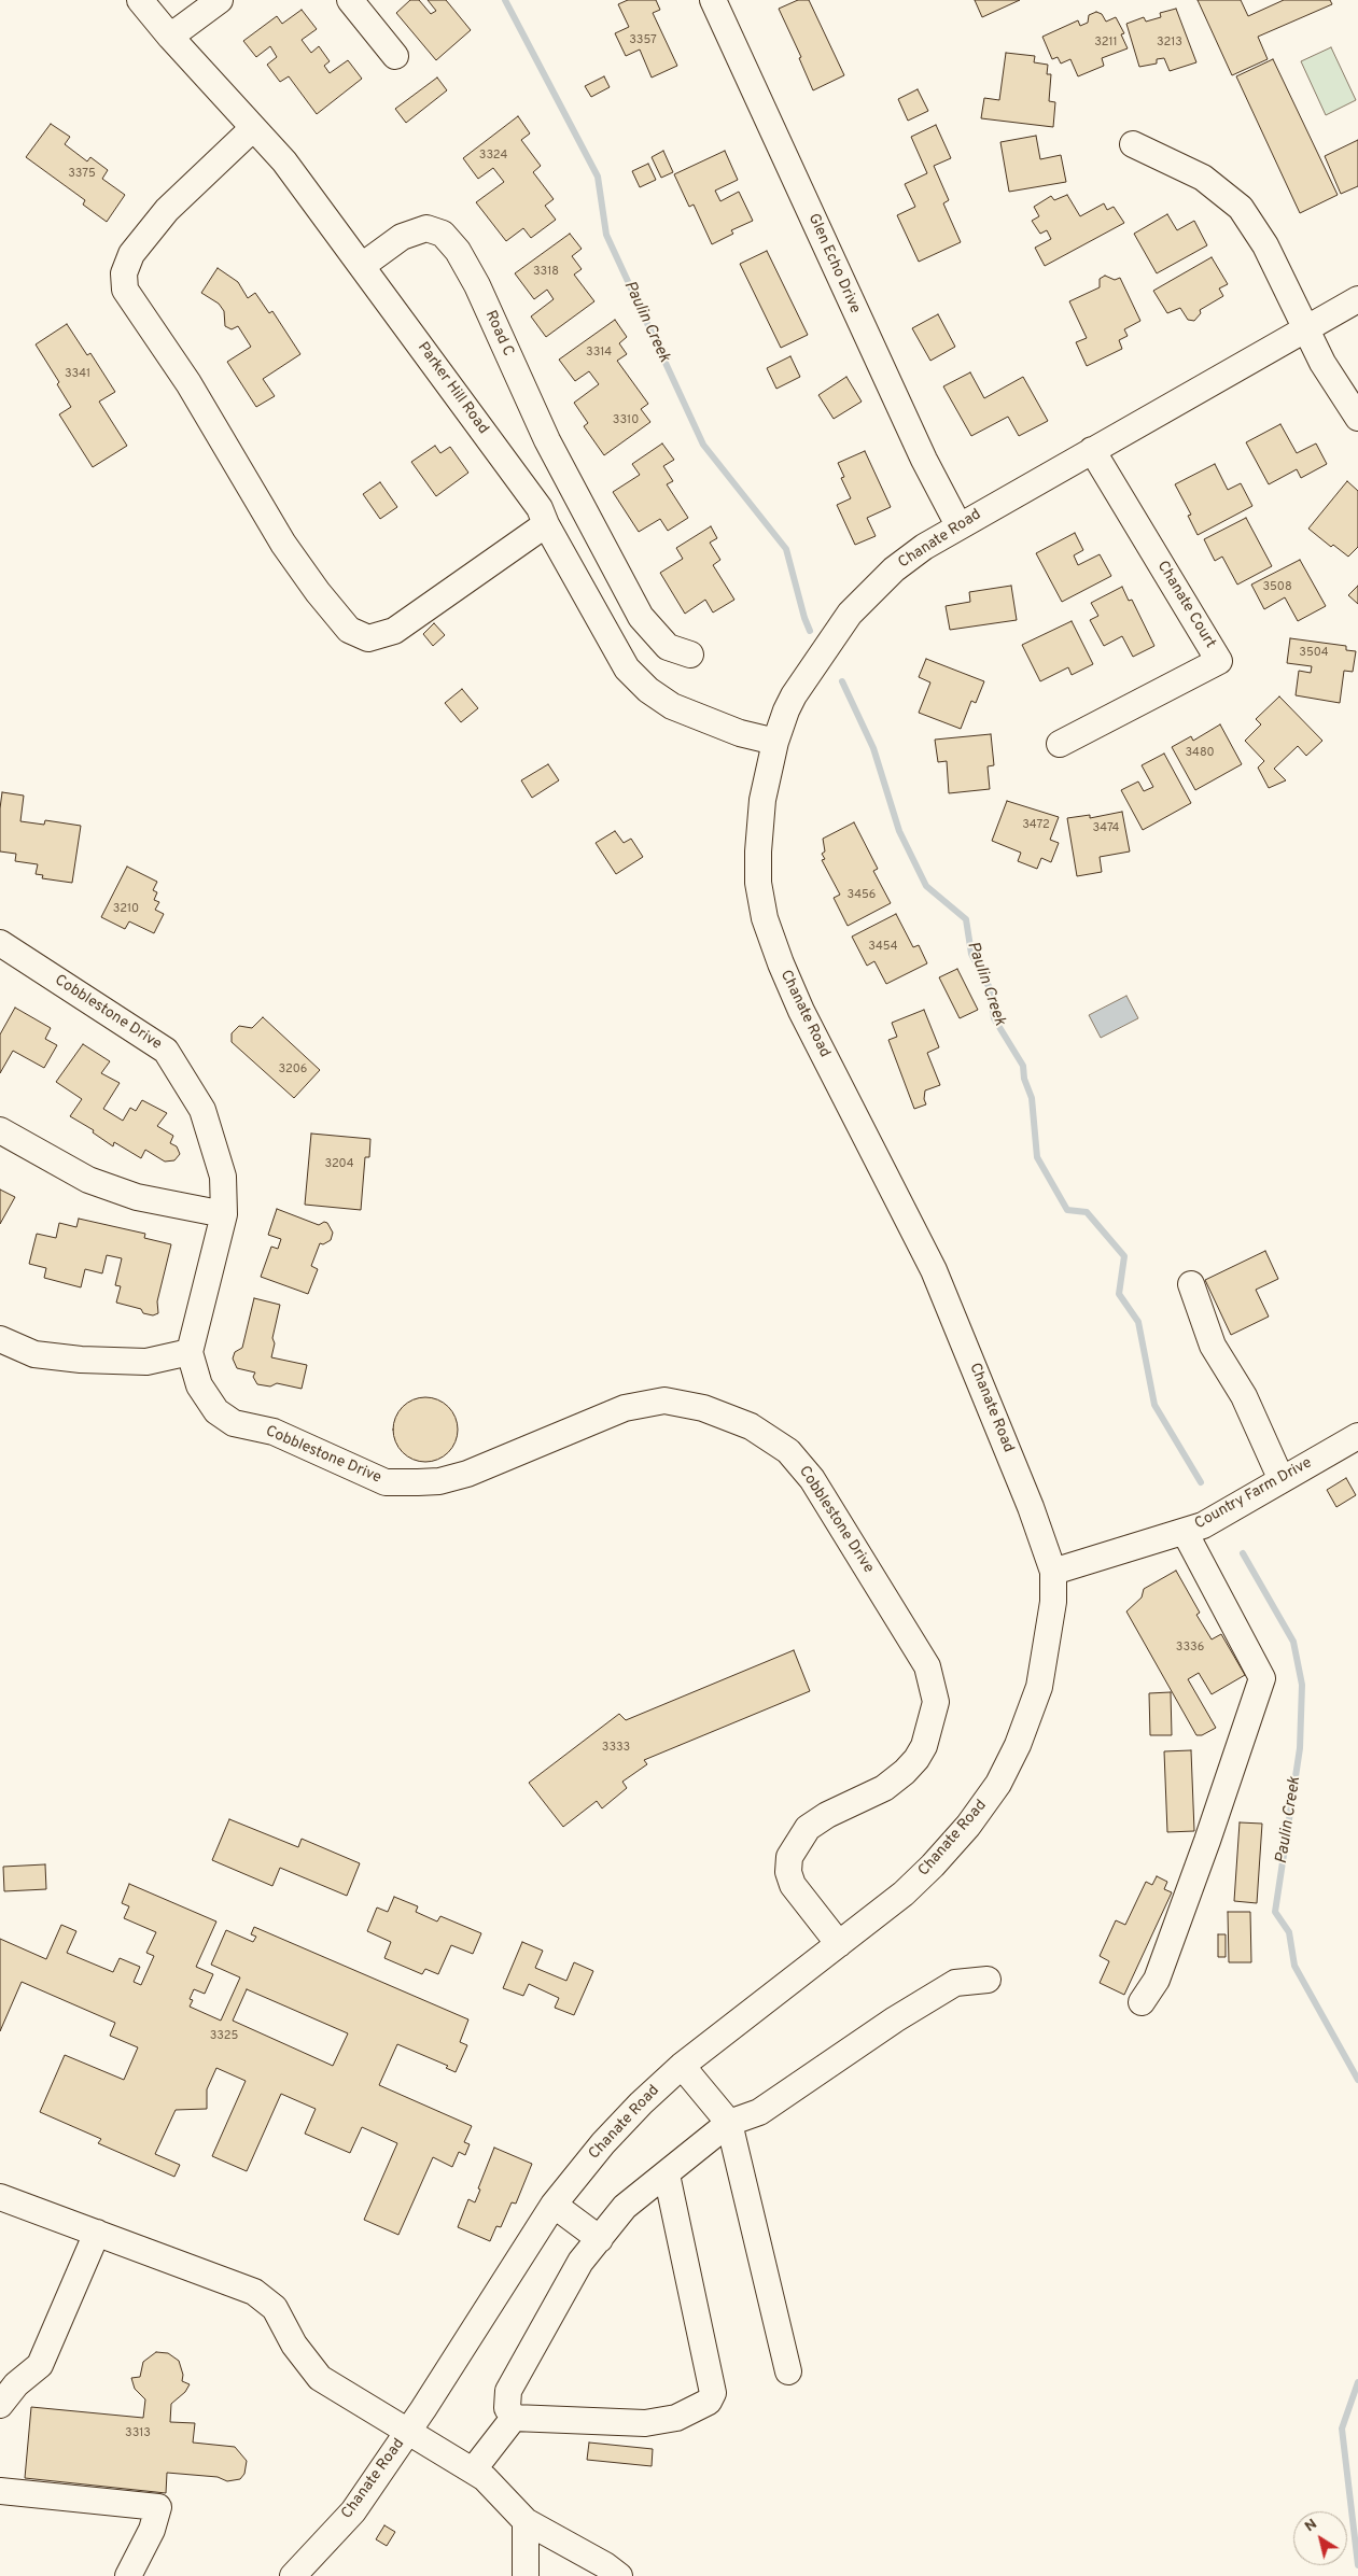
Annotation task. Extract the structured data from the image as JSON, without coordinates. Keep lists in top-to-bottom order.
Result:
{
  "streets": {
    "street": [
      "Glen Echo Drive",
      "Road C",
      "Parker Hill Road",
      "Chanate Road",
      "Chanate Court",
      "Cobblestone Drive",
      "Country Farm Drive"
    ]
  },
  "crossings": [
    ["Glen Echo Drive", "Chanate Road"],
    ["Road C", "Parker Hill Road"],
    ["Parker Hill Road", "Chanate Road"],
    ["Chanate Road", "Chanate Court"],
    ["Chanate Road", "Cobblestone Drive"],
    ["Chanate Road", "Country Farm Drive"]
  ],
  "water": ["Paulin Creek"],
  "house_numbers": [
    "3357",
    "3211",
    "3213",
    "3324",
    "3375",
    "3318",
    "3314",
    "3341",
    "3310",
    "3508",
    "3504",
    "3480",
    "3472",
    "3474",
    "3456",
    "3210",
    "3454",
    "3206",
    "3204",
    "3336",
    "3333",
    "3325",
    "3313"
  ],
  "north": "top left"
}
